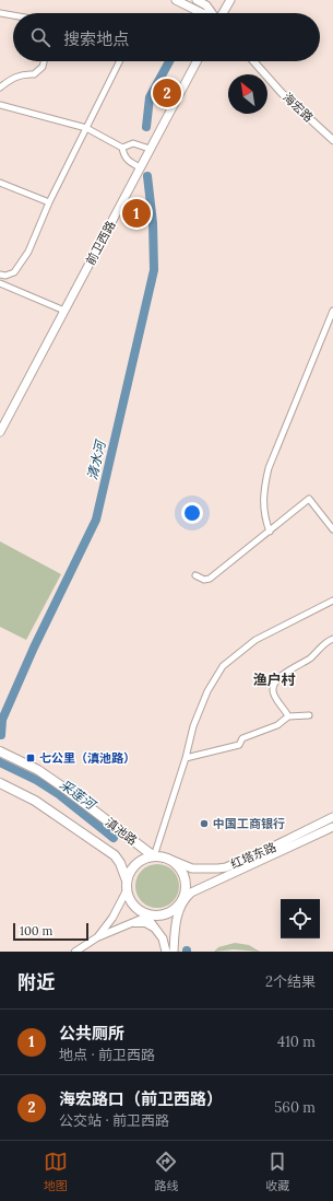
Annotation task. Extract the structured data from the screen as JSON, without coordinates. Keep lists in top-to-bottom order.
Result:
{
  "streets": {
    "main road": ["前卫西路", "滇池路", "红塔东路"],
    "street": ["海宏路"]
  },
  "crossings": [
    ["滇池路", "红塔东路"]
  ],
  "districts": ["渔户村"],
  "water": ["清水河", "采莲河"],
  "places": {
    "transit": ["七公里（滇池路）"],
    "other": ["中国工商银行"]
  },
  "scale_bar": "100 m",
  "north": "top left",
  "page": {
    "search": "搜索地点",
    "pins": ["2", "1"],
    "scale": "100 m",
    "heading": ["附近", "2个结果"],
    "list": [
      {
        "mark": "1",
        "name": "公共厕所",
        "note": "地点 · 前卫西路",
        "value": "410 m"
      },
      {
        "mark": "2",
        "name": "海宏路口（前卫西路）",
        "note": "公交站 · 前卫西路",
        "value": "560 m"
      }
    ],
    "nav": ["地图", "路线", "收藏"]
  }
}
